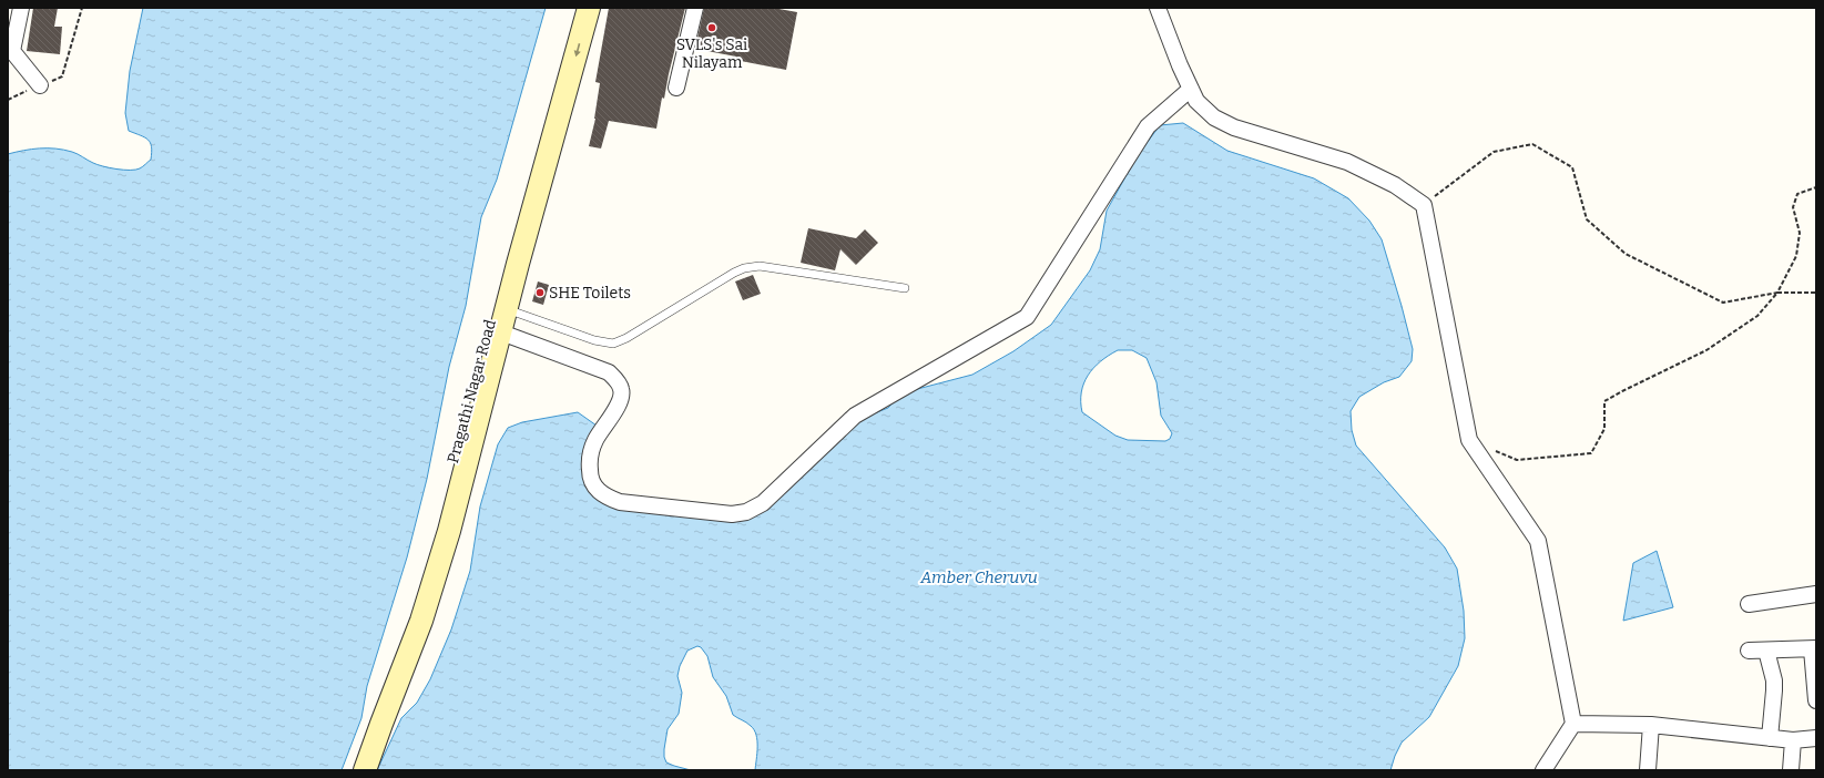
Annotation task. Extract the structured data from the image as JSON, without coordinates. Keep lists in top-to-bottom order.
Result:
{
  "streets": {
    "main road": ["Pragathi Nagar Road"]
  },
  "water": ["Amber Cheruvu"],
  "places": ["SVLS's Sai Nilayam", "SHE Toilets"]
}
